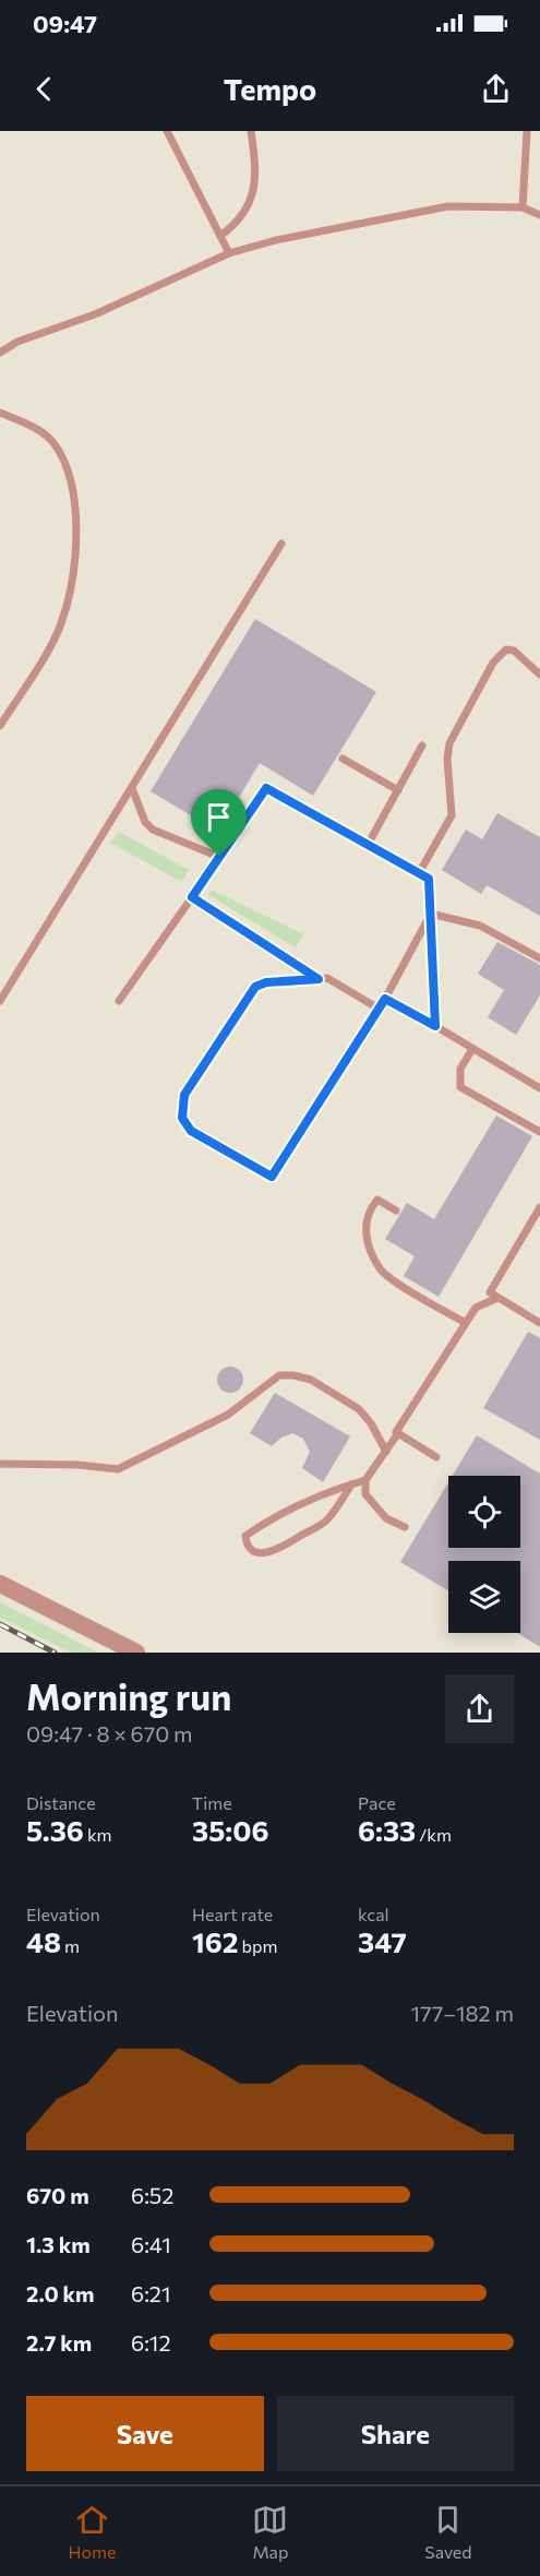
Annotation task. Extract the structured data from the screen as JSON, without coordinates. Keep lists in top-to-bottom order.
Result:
{
  "page": {
    "status": "09:47",
    "header": "Tempo",
    "heading": ["Morning run", "09:47 · 8 × 670 m"],
    "stats": [
      ["Distance", "5.36 km"],
      ["Time", "35:06"],
      ["Pace", "6:33 /km"],
      ["Elevation", "48 m"],
      ["Heart rate", "162 bpm"],
      ["kcal", "347"]
    ],
    "chart": ["Elevation", "177–182 m"],
    "list": [
      {
        "name": "670 m",
        "note": "6:52"
      },
      {
        "name": "1.3 km",
        "note": "6:41"
      },
      {
        "name": "2.0 km",
        "note": "6:21"
      },
      {
        "name": "2.7 km",
        "note": "6:12"
      }
    ],
    "buttons": ["Save", "Share"],
    "tabs": ["Home", "Map", "Saved"]
  }
}
